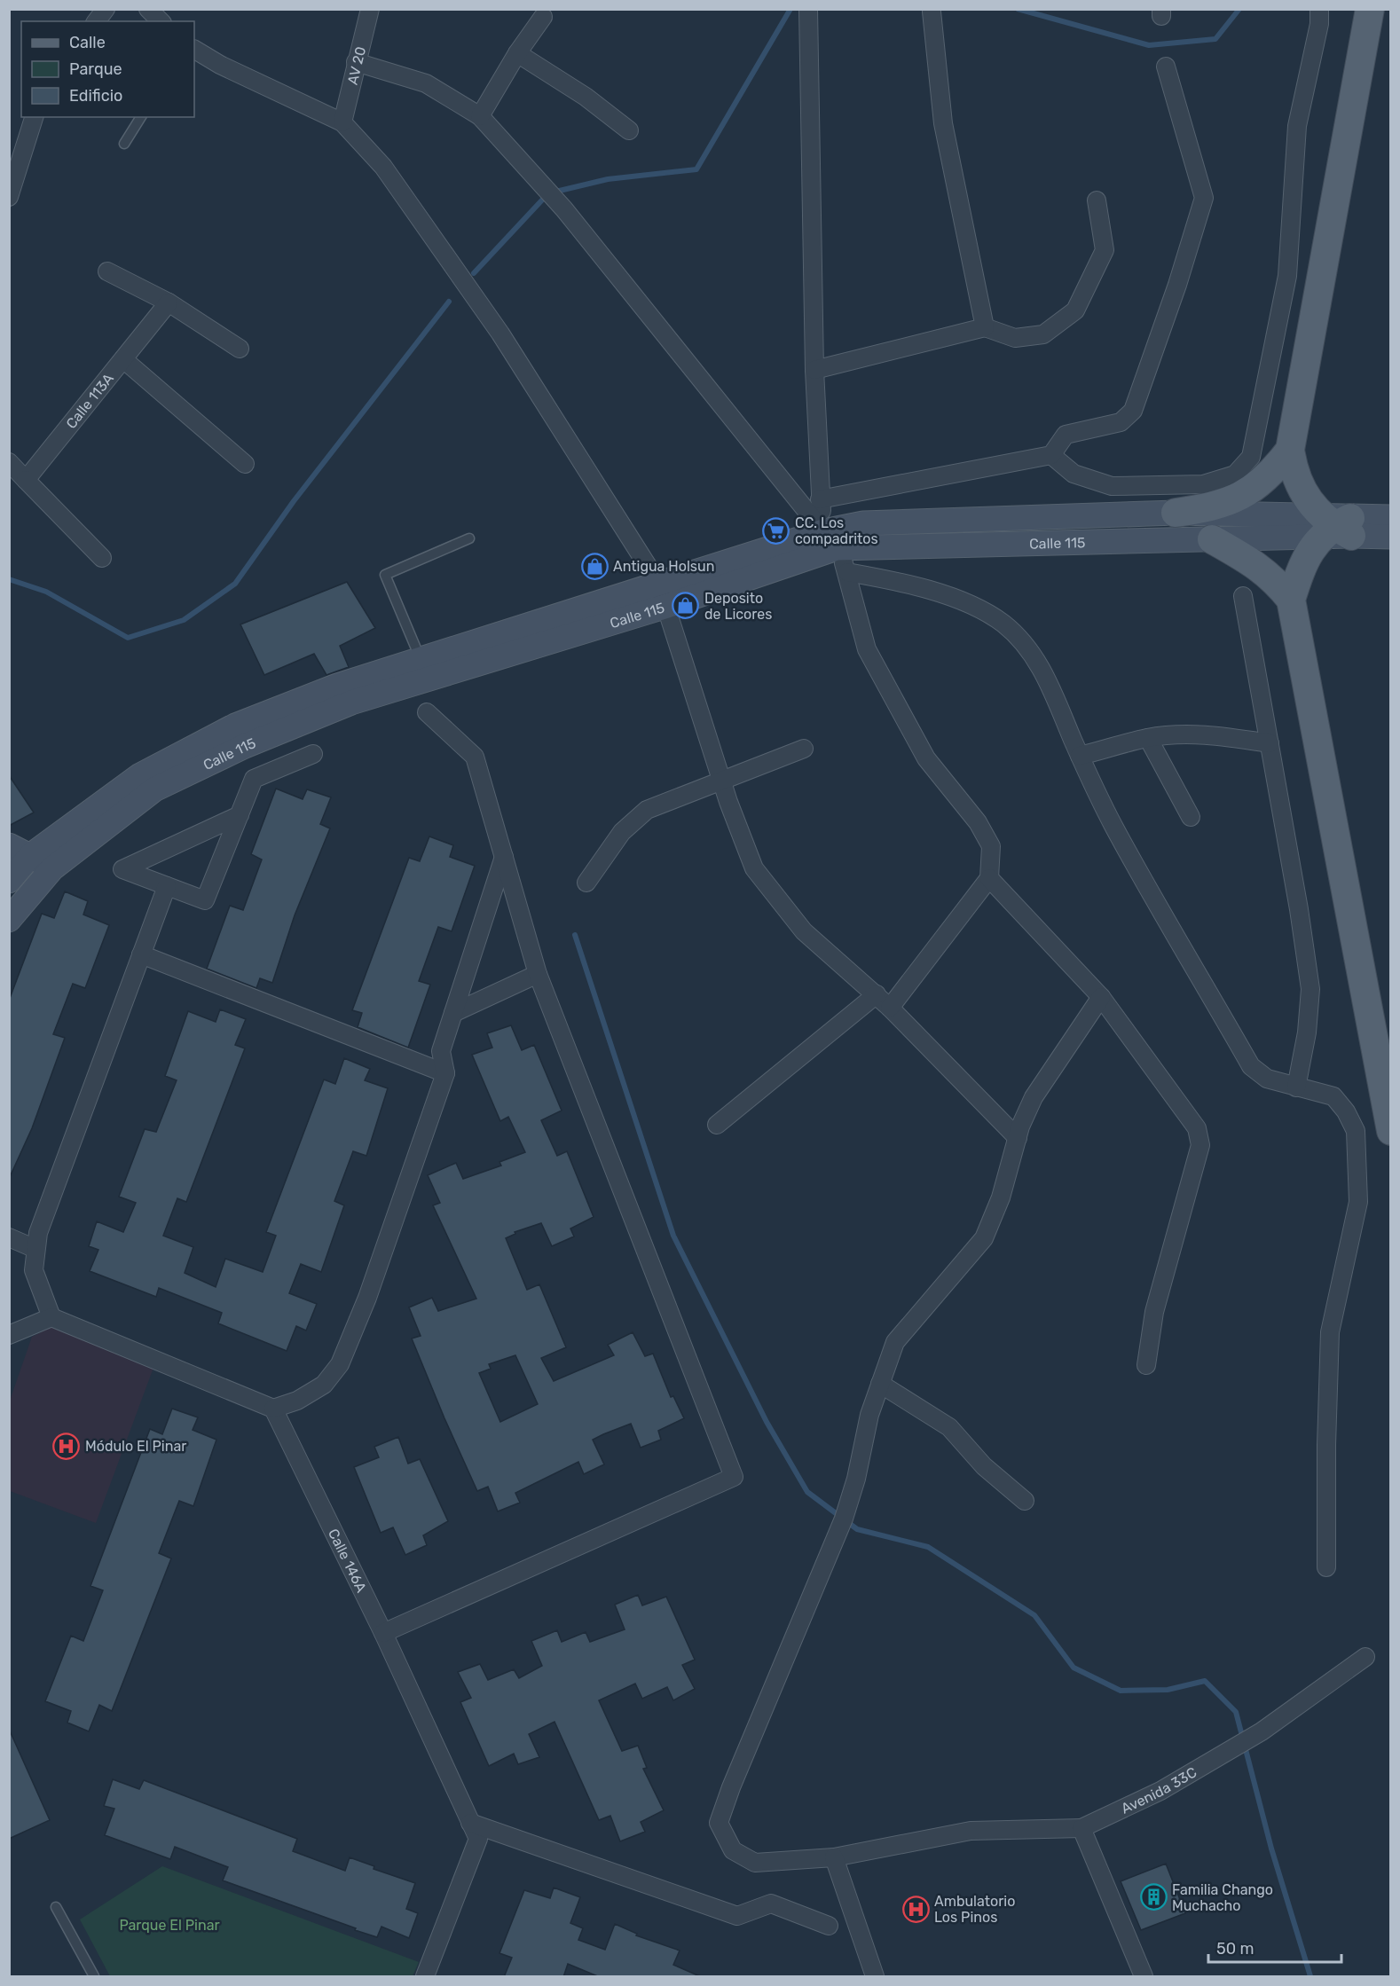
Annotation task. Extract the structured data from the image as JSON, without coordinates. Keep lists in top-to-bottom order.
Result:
{
  "streets": {
    "main road": ["Calle 115"],
    "street": [
      "AV 20",
      "Calle 113A",
      "Calle 146A",
      "Avenida 33C"
    ]
  },
  "parks": ["Parque El Pinar"],
  "places": {
    "supermarket": ["CC. Los compadritos"],
    "shop": ["Antigua Holsun", "Deposito de Licores"],
    "hospital": ["Módulo El Pinar", "Ambulatorio Los Pinos"],
    "building": ["Familia Chango Muchacho"]
  },
  "legend": ["Calle", "Parque", "Edificio"],
  "scale_bar": "50 m"
}
